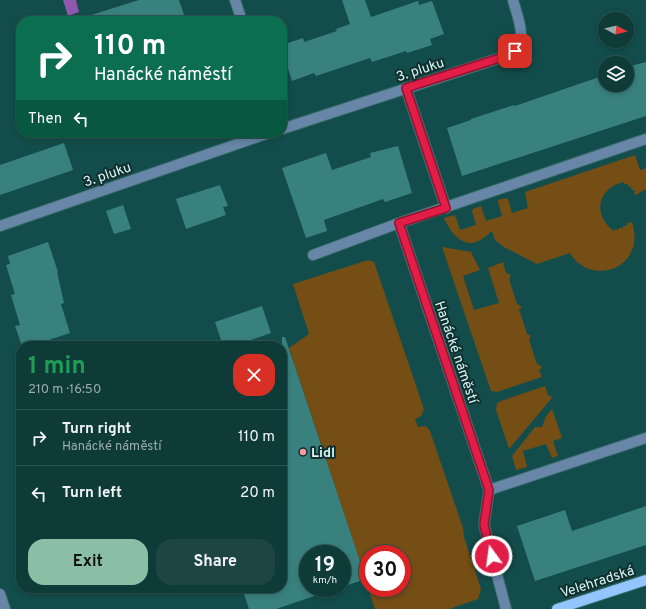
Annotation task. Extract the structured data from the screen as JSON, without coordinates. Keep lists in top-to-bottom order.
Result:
{
  "streets": {
    "main road": ["Velehradská"],
    "street": ["3. pluku", "Hanácké náměstí"]
  },
  "places": ["Lidl"],
  "north": "right",
  "page": {
    "turn": ["110 m", "Hanácké náměstí"],
    "then": "Then",
    "heading": ["1 min", "210 m · 16:50"],
    "list": [
      {
        "name": "Turn right",
        "note": "Hanácké náměstí",
        "value": "110 m"
      },
      {
        "name": "Turn left",
        "value": "20 m"
      }
    ],
    "buttons": ["Exit", "Share"],
    "speed": "19 km/h",
    "limit": "30"
  }
}
